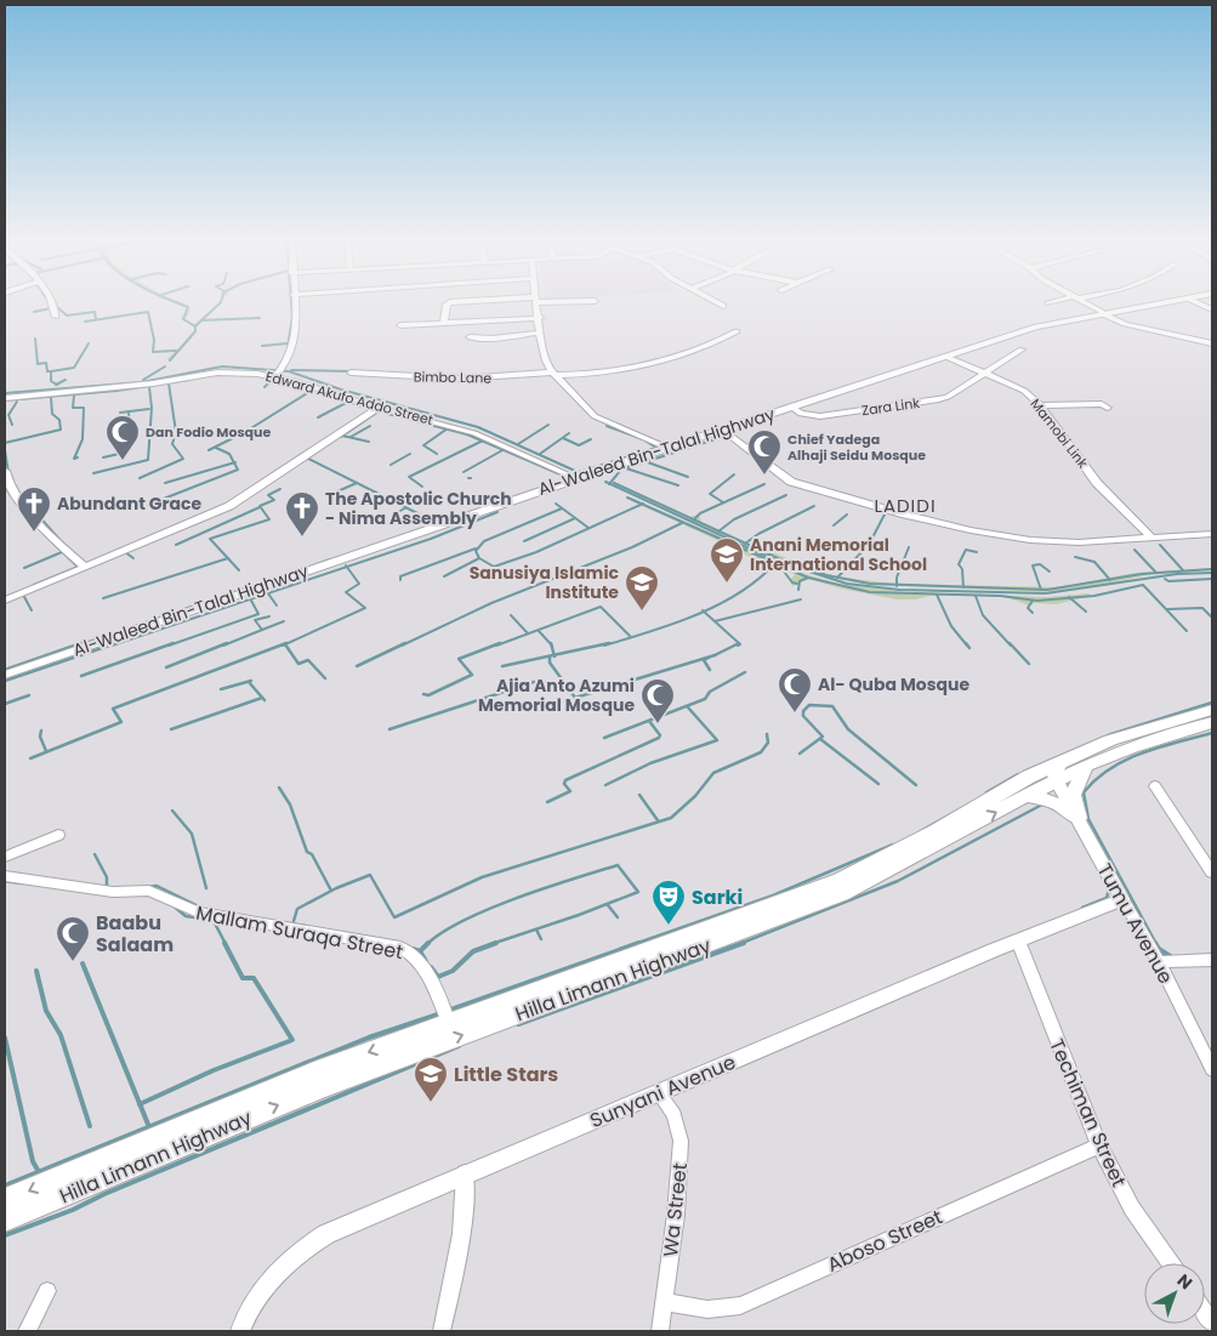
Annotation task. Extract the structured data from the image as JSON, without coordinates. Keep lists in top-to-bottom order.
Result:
{
  "streets": {
    "main road": ["Hilla Limann Highway"],
    "street": [
      "Bimbo Lane",
      "Edward Akufo Addo Street",
      "Zara Link",
      "Mamobi Link",
      "Al-Waleed Bin-Talal Highway",
      "Tumu Avenue",
      "Mallam Suraqa Street",
      "Sunyani Avenue",
      "Techiman Street",
      "Wa Street",
      "Aboso Street"
    ]
  },
  "crossings": [
    ["Edward Akufo Addo Street", "Al-Waleed Bin-Talal Highway"],
    ["Zara Link", "Mamobi Link"],
    ["Zara Link", "Al-Waleed Bin-Talal Highway"],
    ["Mamobi Link", "Al-Waleed Bin-Talal Highway"],
    ["Tumu Avenue", "Hilla Limann Highway"],
    ["Tumu Avenue", "Sunyani Avenue"],
    ["Mallam Suraqa Street", "Hilla Limann Highway"],
    ["Sunyani Avenue", "Techiman Street"],
    ["Sunyani Avenue", "Wa Street"],
    ["Techiman Street", "Aboso Street"],
    ["Wa Street", "Aboso Street"]
  ],
  "districts": ["LADIDI"],
  "places": {
    "mosque": [
      "Dan Fodio Mosque",
      "Chief Yadega Alhaji Seidu Mosque",
      "Al- Quba Mosque",
      "Ajia Anto Azumi Memorial Mosque",
      "Baabu Salaam"
    ],
    "church": ["Abundant Grace", "The Apostolic Church - Nima Assembly"],
    "school or university": ["Anani Memorial International School", "Sanusiya Islamic Institute", "Little Stars"],
    "theatre": ["Sarki"]
  },
  "north": "top right"
}
